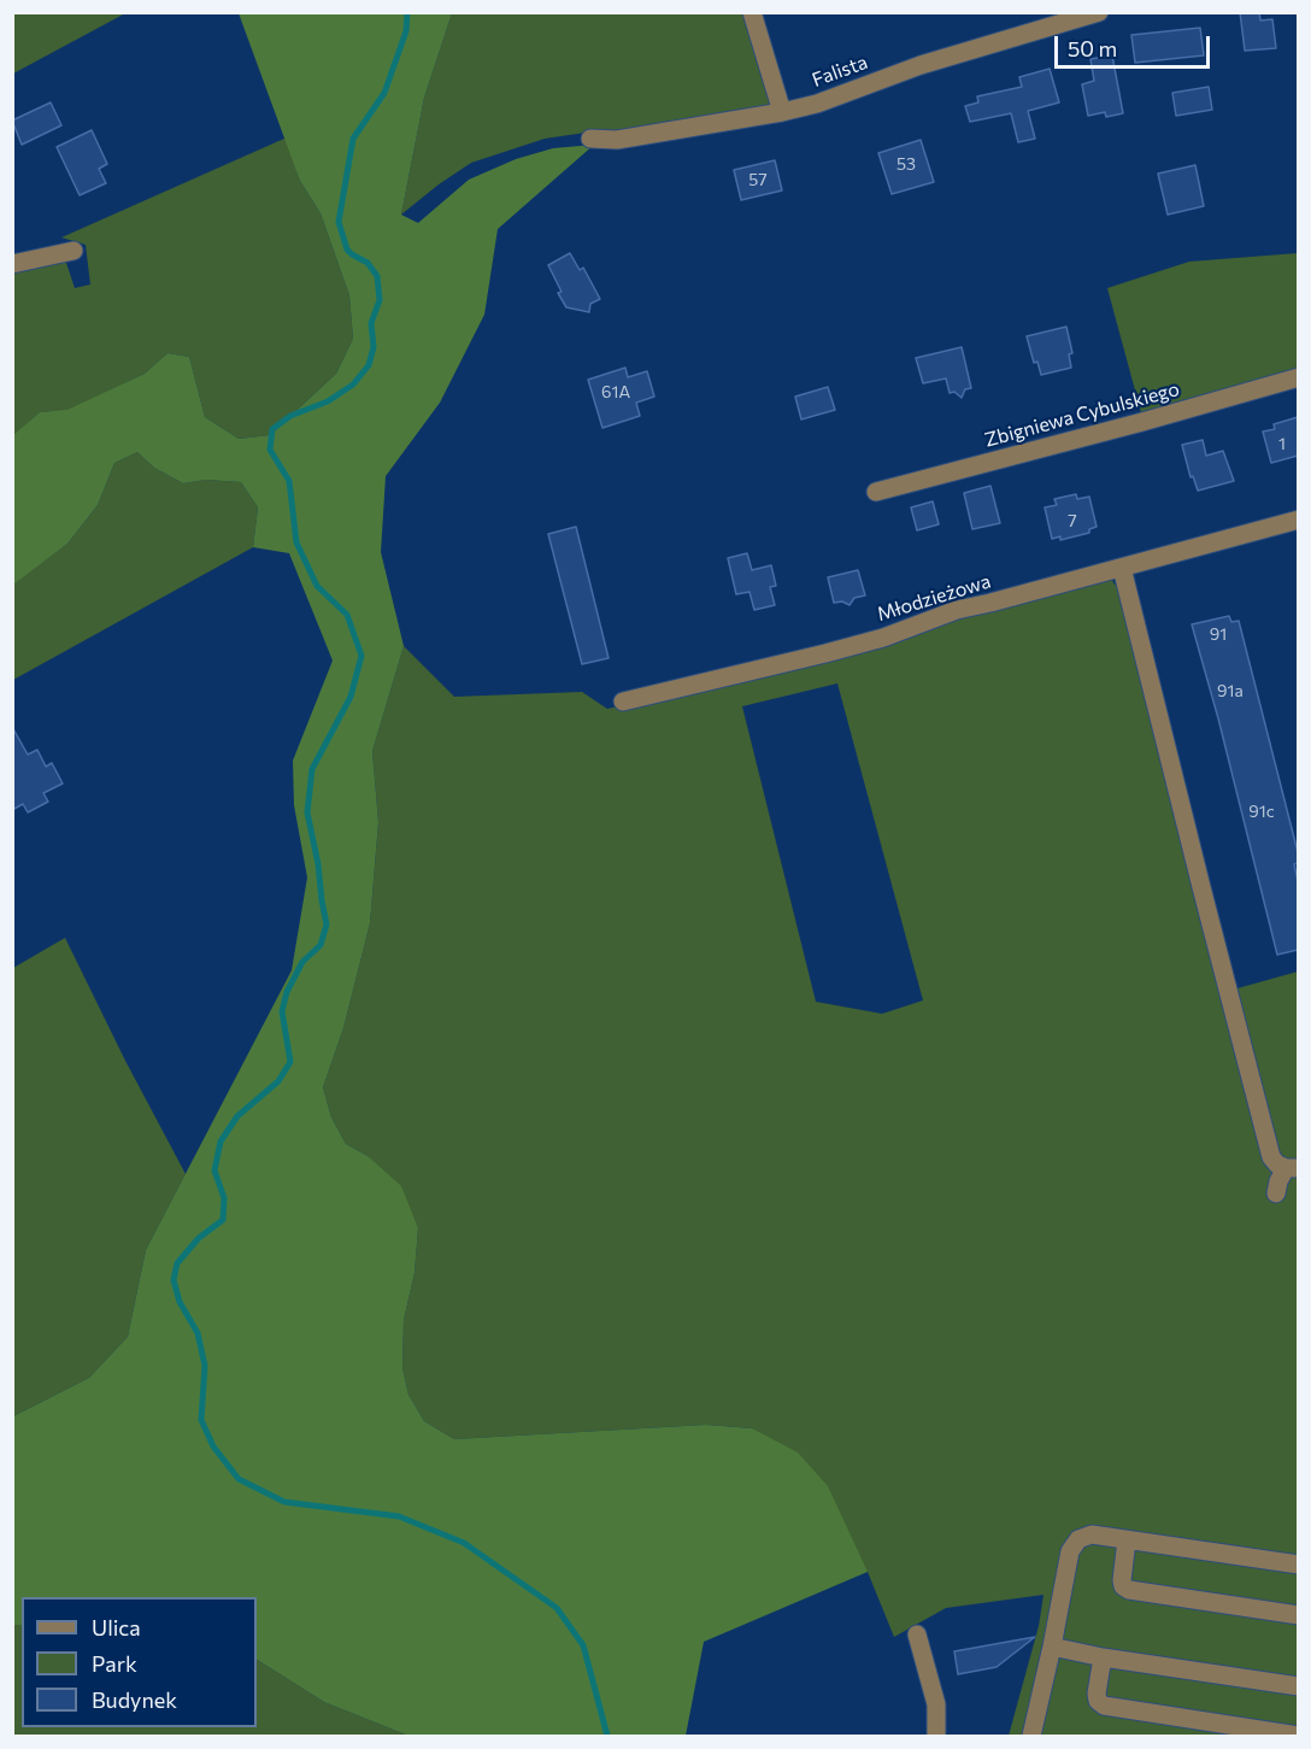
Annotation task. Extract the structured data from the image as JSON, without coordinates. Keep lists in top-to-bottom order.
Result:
{
  "streets": {
    "street": ["Falista", "Zbigniewa Cybulskiego", "Młodzieżowa"]
  },
  "house_numbers": [
    "53",
    "57",
    "61A",
    "1",
    "7",
    "91",
    "91a",
    "91c"
  ],
  "legend": ["Ulica", "Park", "Budynek"],
  "scale_bar": "50 m"
}
